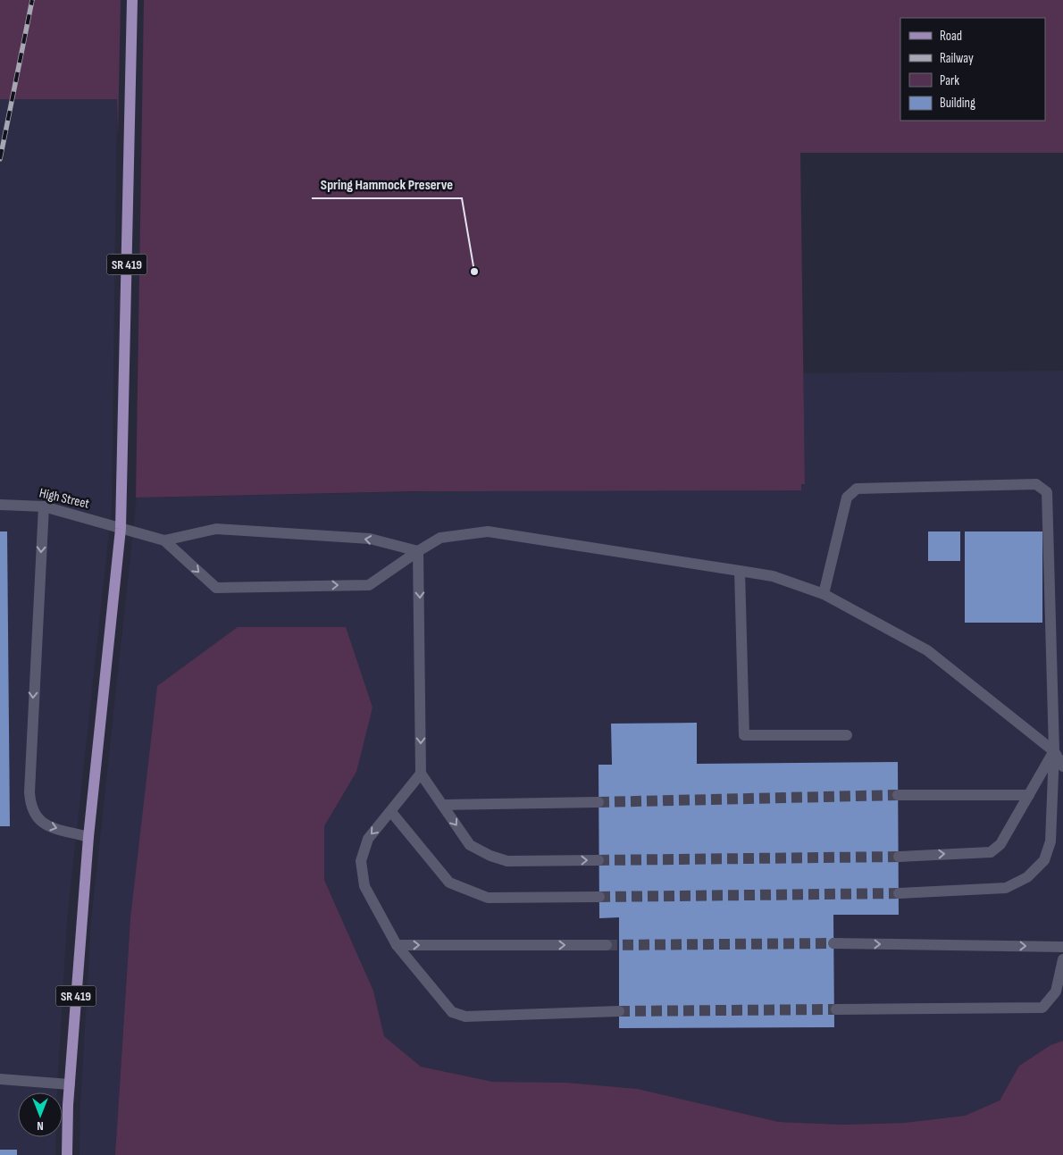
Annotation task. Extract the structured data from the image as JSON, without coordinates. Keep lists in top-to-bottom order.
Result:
{
  "streets": {
    "main road": ["SR 419"],
    "street": ["High Street"]
  },
  "crossings": [
    ["SR 419", "High Street"]
  ],
  "places": ["Spring Hammock Preserve"],
  "legend": [
    "Road",
    "Railway",
    "Park",
    "Building"
  ],
  "north": "bottom"
}
